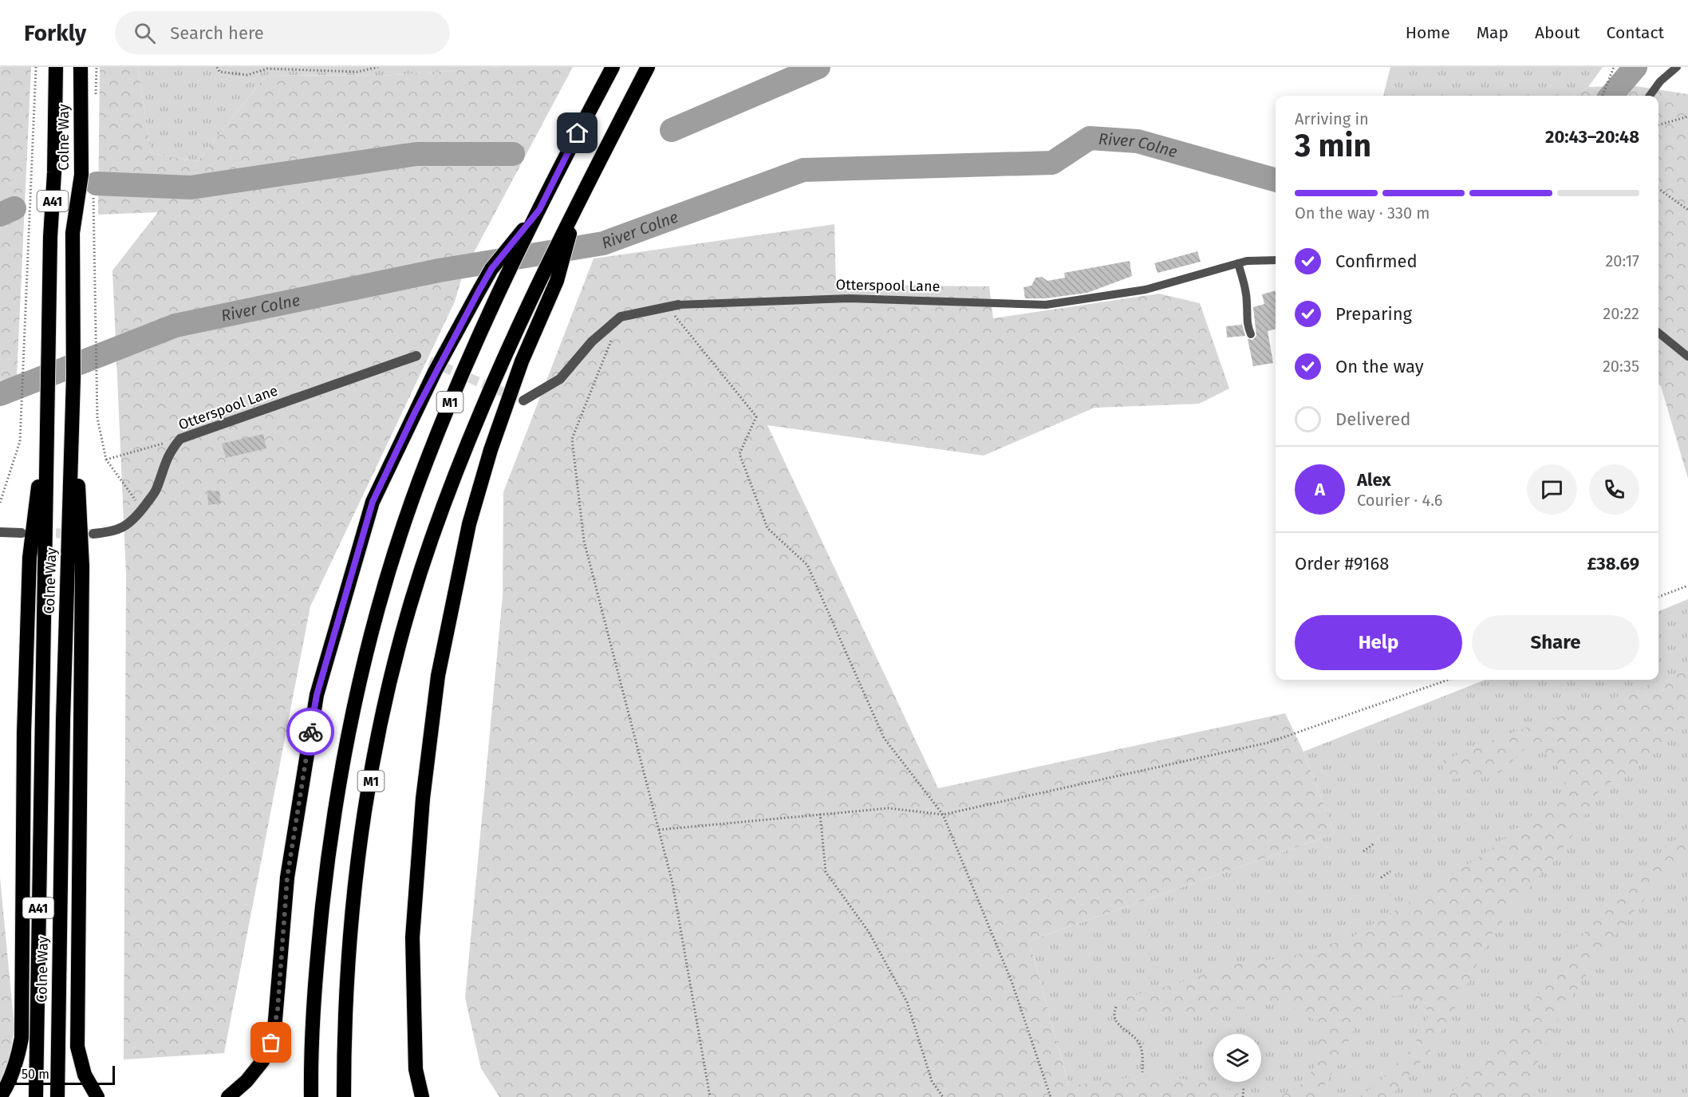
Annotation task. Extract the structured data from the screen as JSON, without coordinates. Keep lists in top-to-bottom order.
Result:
{
  "streets": {
    "highway": ["Colne Way", "A41", "M1"],
    "street": ["Otterspool Lane"]
  },
  "water": ["River Colne"],
  "scale_bar": "50 m",
  "page": {
    "header": "Forkly",
    "search": "Search here",
    "nav": [
      "Home",
      "Map",
      "About",
      "Contact"
    ],
    "heading": ["3 min", "Arriving in", "20:43–20:48"],
    "panel": [
      "Alex",
      "Courier · 4.6",
      "Order #9168",
      "£38.69"
    ],
    "bar": "On the way · 330 m",
    "list": [
      ["Confirmed", "20:17"],
      ["Preparing", "20:22"],
      ["On the way", "20:35"],
      "Delivered"
    ],
    "round": "A",
    "buttons": ["Help", "Share"],
    "scale": "50 m"
  }
}
